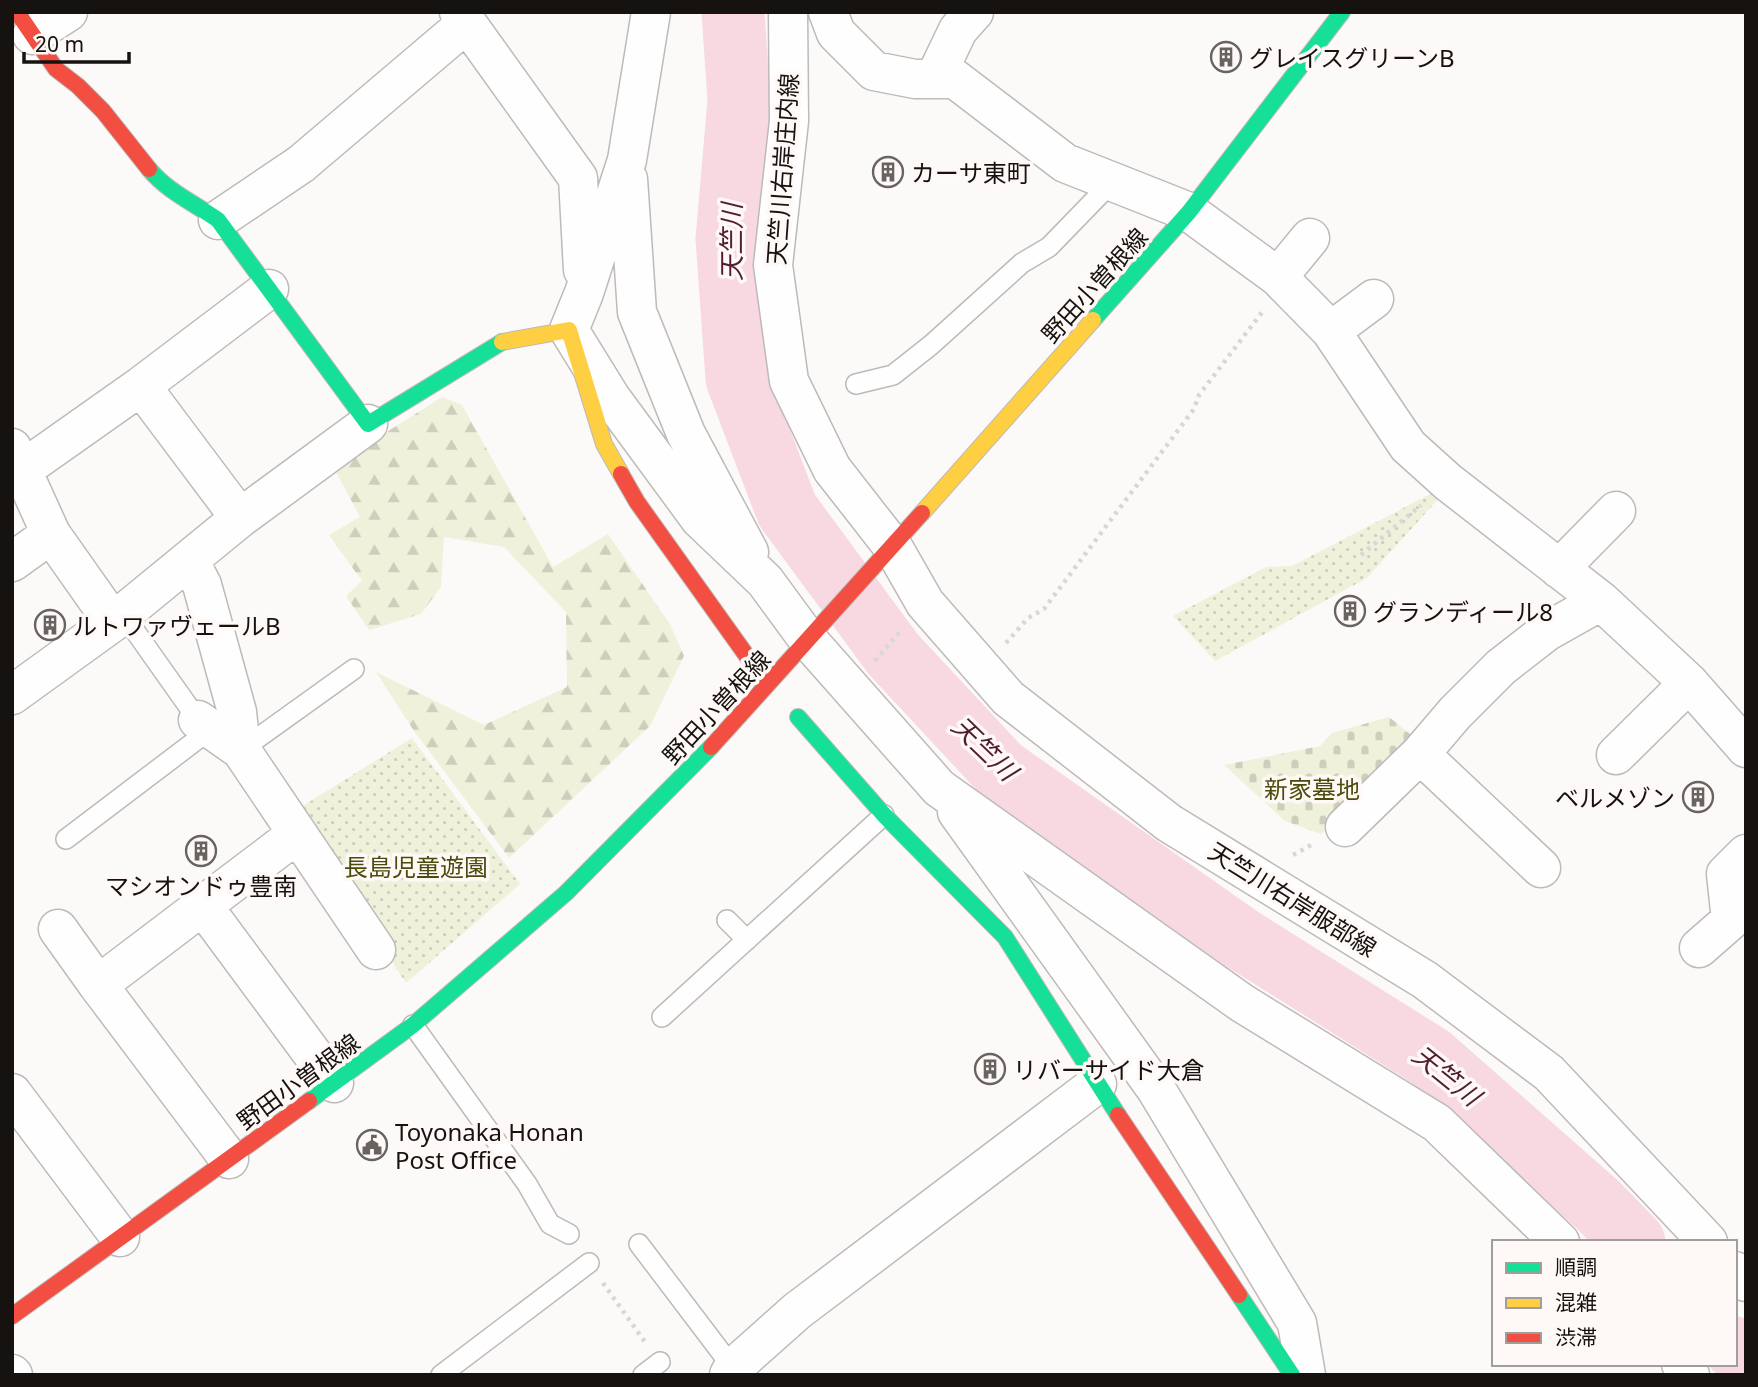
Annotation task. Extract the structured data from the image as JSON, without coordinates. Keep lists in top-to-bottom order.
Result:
{
  "streets": {
    "street": ["天竺川右岸庄内線", "野田小曽根線", "天竺川右岸服部線"]
  },
  "crossings": [
    ["天竺川右岸庄内線", "野田小曽根線"],
    ["天竺川右岸庄内線", "天竺川右岸服部線"],
    ["野田小曽根線", "天竺川右岸服部線"]
  ],
  "water": ["天竺川"],
  "parks": ["新家墓地", "長島児童遊園"],
  "places": {
    "building": [
      "グレイスグリーンB",
      "カーサ東町",
      "グランディール8",
      "ルトワァヴェールB",
      "ベルメゾン",
      "マシオンドゥ豊南",
      "リバーサイド大倉"
    ],
    "public building": ["Toyonaka Honan Post Office"]
  },
  "legend": ["順調", "混雑", "渋滞"],
  "scale_bar": "20 m"
}
